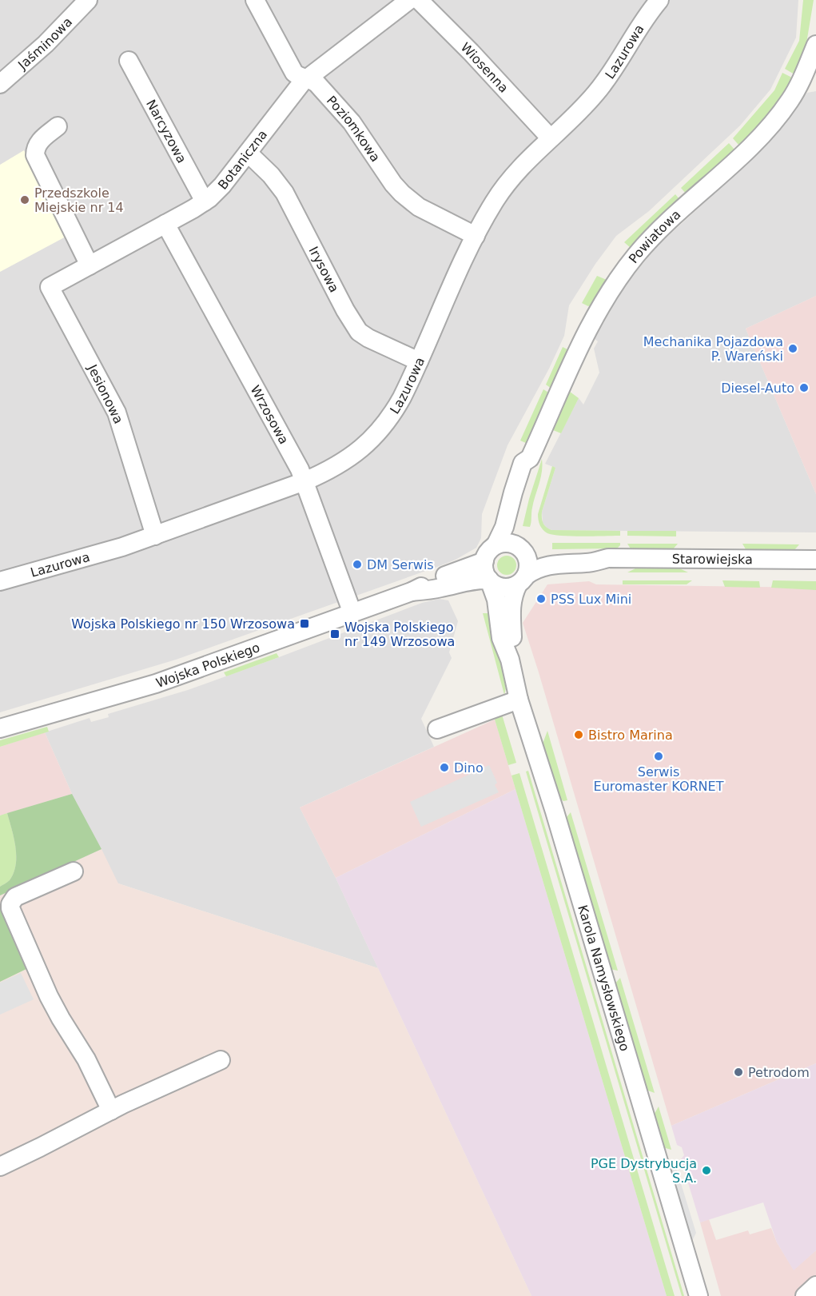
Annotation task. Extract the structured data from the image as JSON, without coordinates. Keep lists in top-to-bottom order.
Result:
{
  "streets": {
    "street": [
      "Jaśminowa",
      "Lazurowa",
      "Wiosenna",
      "Poziomkowa",
      "Narcyzowa",
      "Botaniczna",
      "Powiatowa",
      "Irysowa",
      "Jesionowa",
      "Wrzosowa",
      "Starowiejska",
      "Wojska Polskiego",
      "Karola Namysłowskiego"
    ]
  },
  "crossings": [
    ["Lazurowa", "Wiosenna"],
    ["Lazurowa", "Poziomkowa"],
    ["Lazurowa", "Irysowa"],
    ["Lazurowa", "Jesionowa"],
    ["Lazurowa", "Wrzosowa"],
    ["Poziomkowa", "Botaniczna"],
    ["Narcyzowa", "Botaniczna"],
    ["Botaniczna", "Irysowa"],
    ["Botaniczna", "Jesionowa"],
    ["Botaniczna", "Wrzosowa"],
    ["Powiatowa", "Starowiejska"],
    ["Powiatowa", "Wojska Polskiego"],
    ["Powiatowa", "Karola Namysłowskiego"],
    ["Wrzosowa", "Wojska Polskiego"],
    ["Starowiejska", "Wojska Polskiego"],
    ["Starowiejska", "Karola Namysłowskiego"],
    ["Wojska Polskiego", "Karola Namysłowskiego"]
  ],
  "places": {
    "other": [
      "Przedszkole Miejskie nr 14",
      "Mechanika Pojazdowa P. Wareński",
      "Diesel-Auto",
      "DM Serwis",
      "PSS Lux Mini",
      "Bistro Marina",
      "Serwis Euromaster KORNET",
      "Dino",
      "Petrodom",
      "PGE Dystrybucja S.A."
    ],
    "transit": ["Wojska Polskiego nr 150 Wrzosowa", "Wojska Polskiego nr 149 Wrzosowa"]
  }
}
